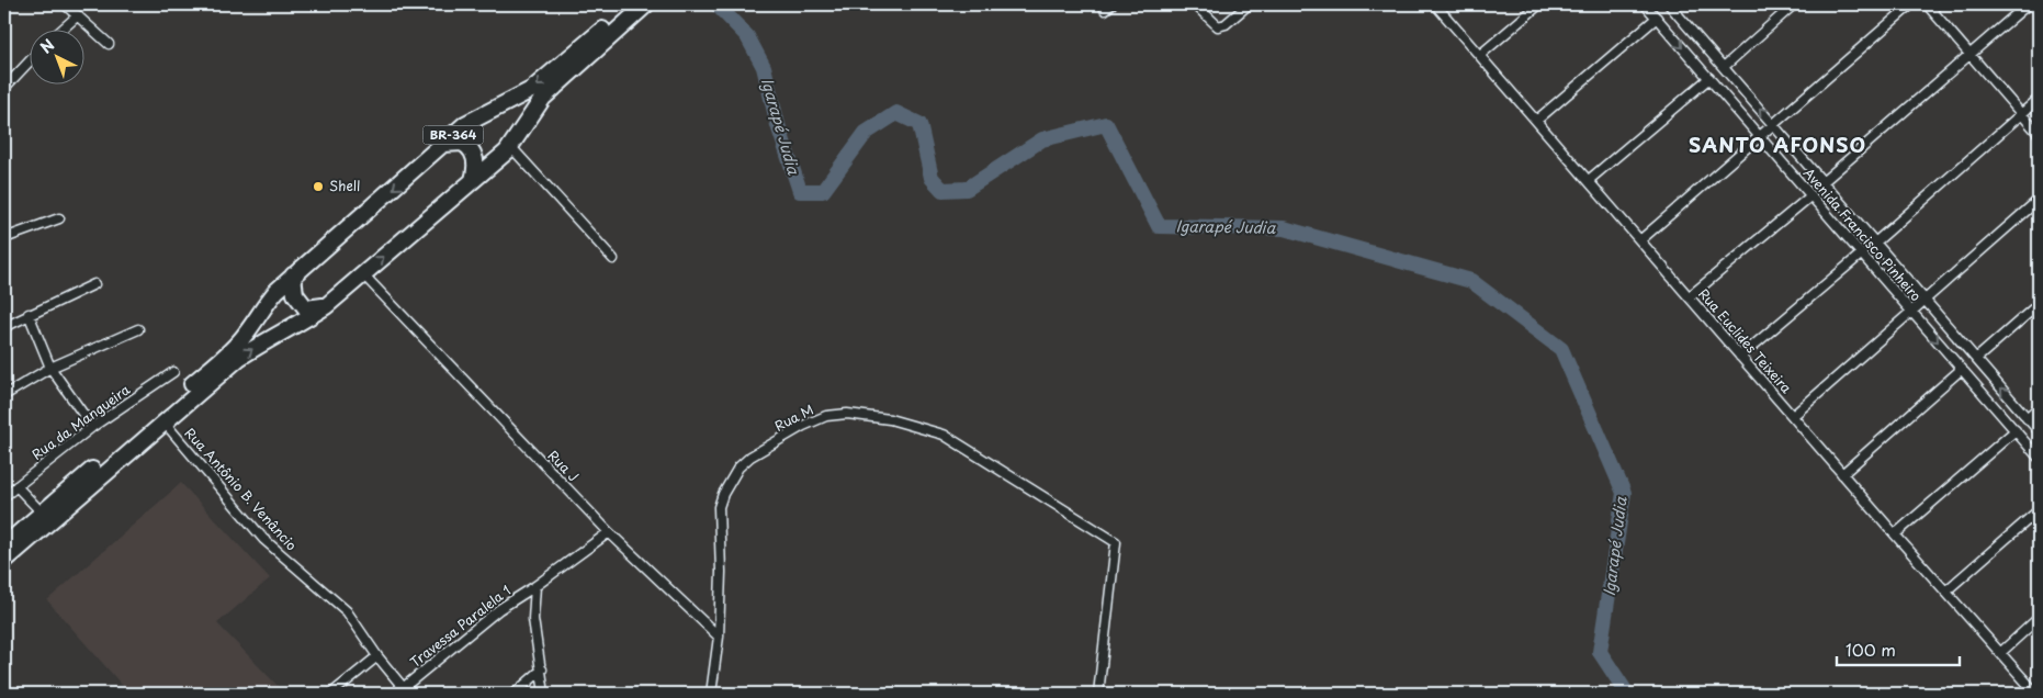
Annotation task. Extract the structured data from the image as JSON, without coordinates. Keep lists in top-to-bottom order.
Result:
{
  "streets": {
    "highway": ["BR-364"],
    "street": [
      "Avenida Francisco Pinheiro",
      "Rua Euclides Teixeira",
      "Rua M",
      "Rua da Mangueira",
      "Rua J",
      "Rua Antônio B. Venâncio",
      "Travessa Paralela 1"
    ]
  },
  "crossings": [
    ["BR-364", "Rua J"],
    ["BR-364", "Rua Antônio B. Venâncio"],
    ["Rua M", "Rua J"],
    ["Rua Antônio B. Venâncio", "Travessa Paralela 1"]
  ],
  "districts": ["SANTO AFONSO"],
  "water": ["Igarapé Judia"],
  "places": ["Shell"],
  "scale_bar": "100 m",
  "north": "top left"
}
